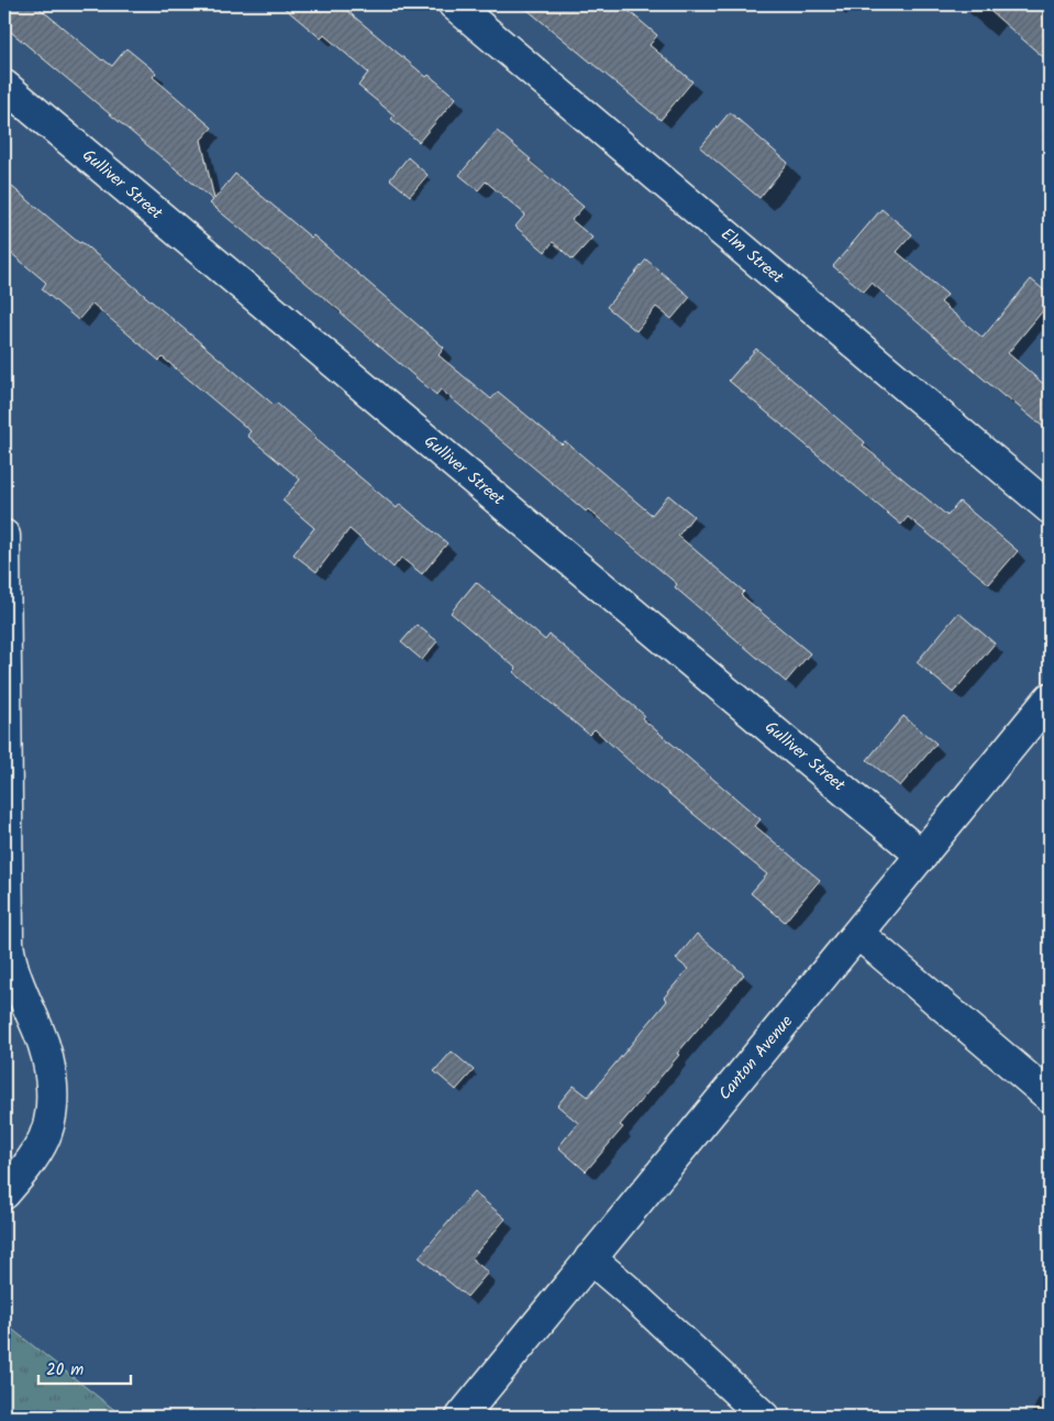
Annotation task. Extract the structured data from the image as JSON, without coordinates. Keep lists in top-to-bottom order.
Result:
{
  "streets": {
    "street": ["Gulliver Street", "Elm Street", "Canton Avenue"]
  },
  "crossings": [
    ["Gulliver Street", "Canton Avenue"]
  ],
  "scale_bar": "20 m"
}
